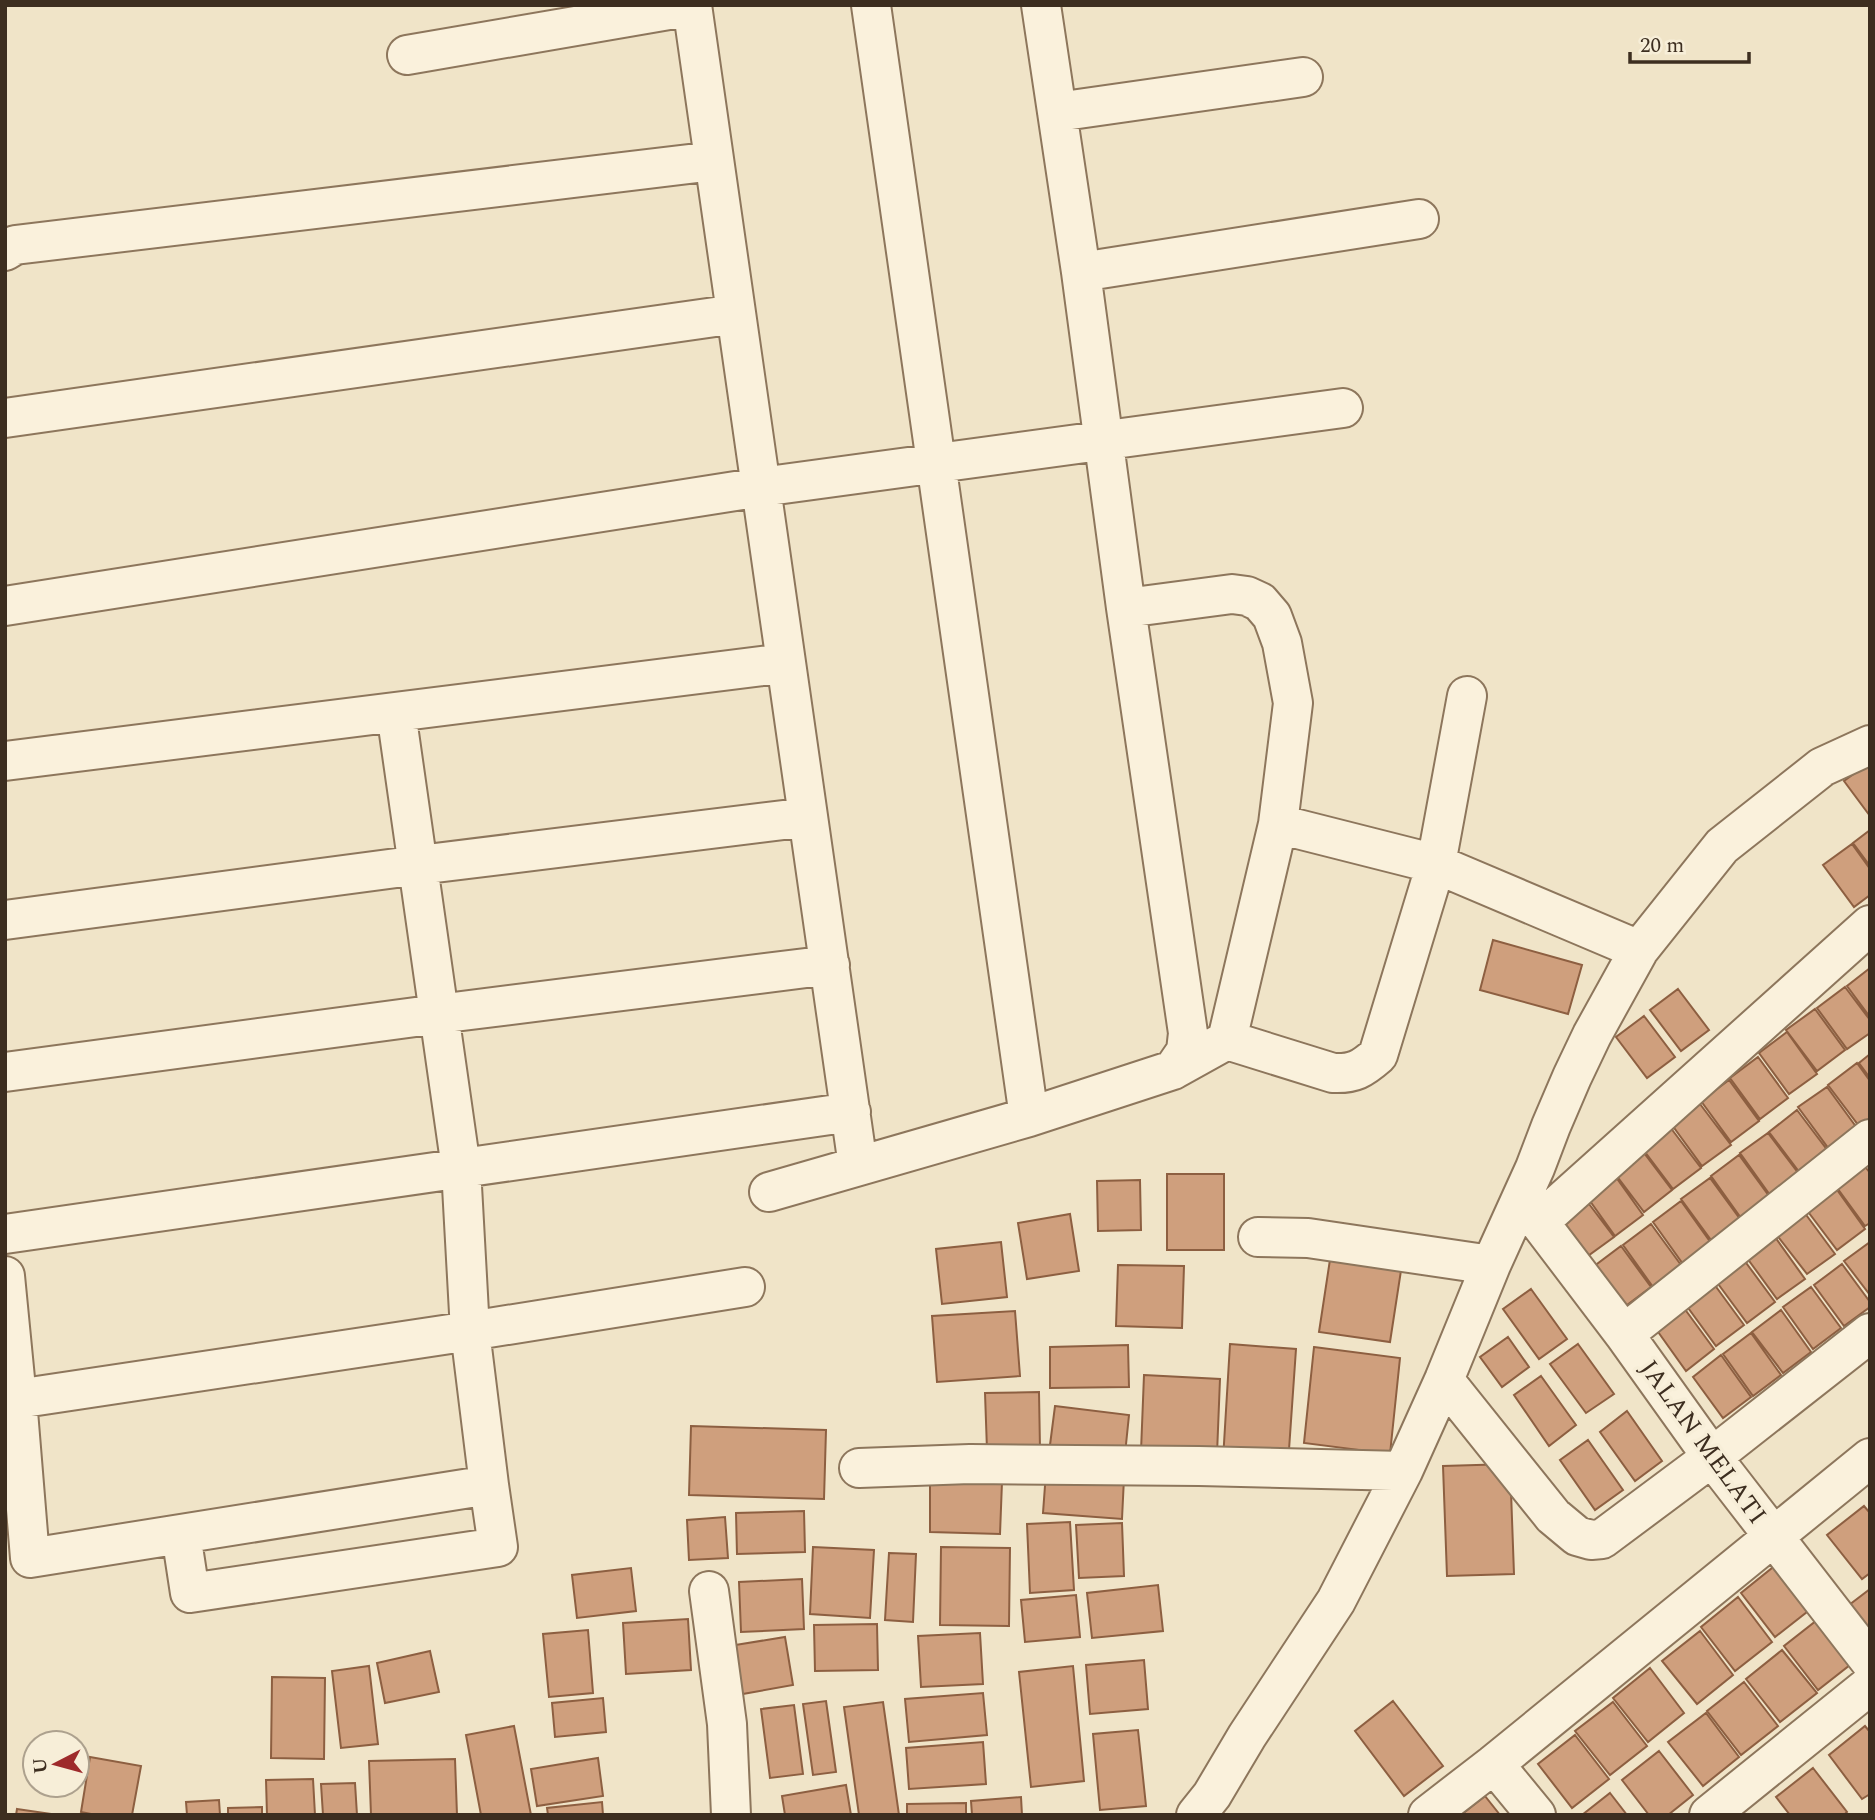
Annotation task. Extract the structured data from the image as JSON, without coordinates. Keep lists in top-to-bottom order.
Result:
{
  "streets": {
    "street": ["JALAN MELATI"]
  },
  "scale_bar": "20 m",
  "north": "left"
}
